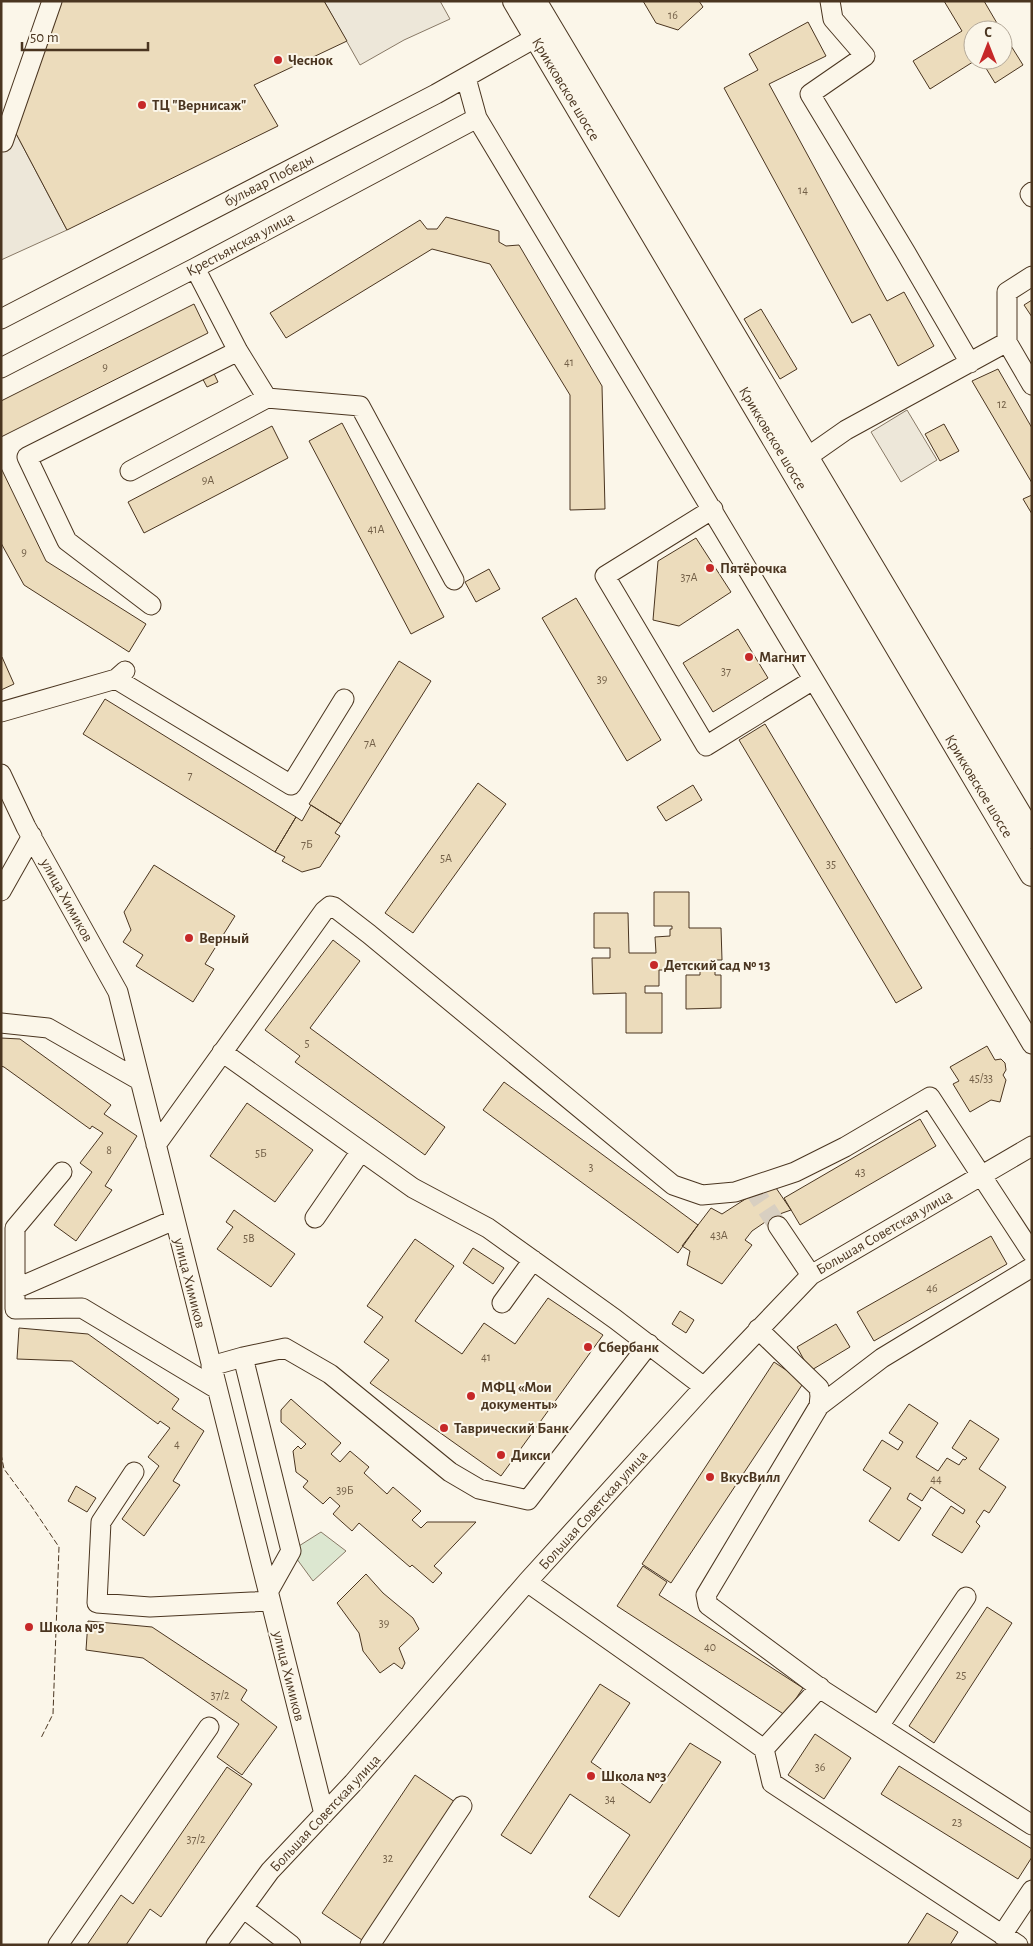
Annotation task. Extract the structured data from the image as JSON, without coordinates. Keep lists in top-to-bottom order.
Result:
{
  "streets": {
    "main road": ["Крикковское шоссе"],
    "street": [
      "бульвар Победы",
      "Крестьянская улица",
      "улица Химиков",
      "Большая Советская улица"
    ]
  },
  "crossings": [
    ["Крикковское шоссе", "бульвар Победы"],
    ["улица Химиков", "Большая Советская улица"]
  ],
  "places": [
    "Чеснок",
    "ТЦ \"Вернисаж\"",
    "Пятёрочка",
    "Магнит",
    "Верный",
    "Детский сад № 13",
    "Сбербанк",
    "МФЦ «Мои документы»",
    "Таврический Банк",
    "Дикси",
    "ВкусВилл",
    "Школа №5",
    "Школа №3"
  ],
  "house_numbers": [
    "16",
    "14",
    "41",
    "9",
    "12",
    "9А",
    "41А",
    "9",
    "37А",
    "37",
    "39",
    "7А",
    "7",
    "7Б",
    "5А",
    "35",
    "5",
    "45/33",
    "8",
    "5Б",
    "3",
    "43",
    "43А",
    "5В",
    "46",
    "41",
    "4",
    "44",
    "39Б",
    "39",
    "40",
    "25",
    "37/2",
    "36",
    "34",
    "23",
    "37/2",
    "32"
  ],
  "scale_bar": "50 m",
  "north": "top"
}
